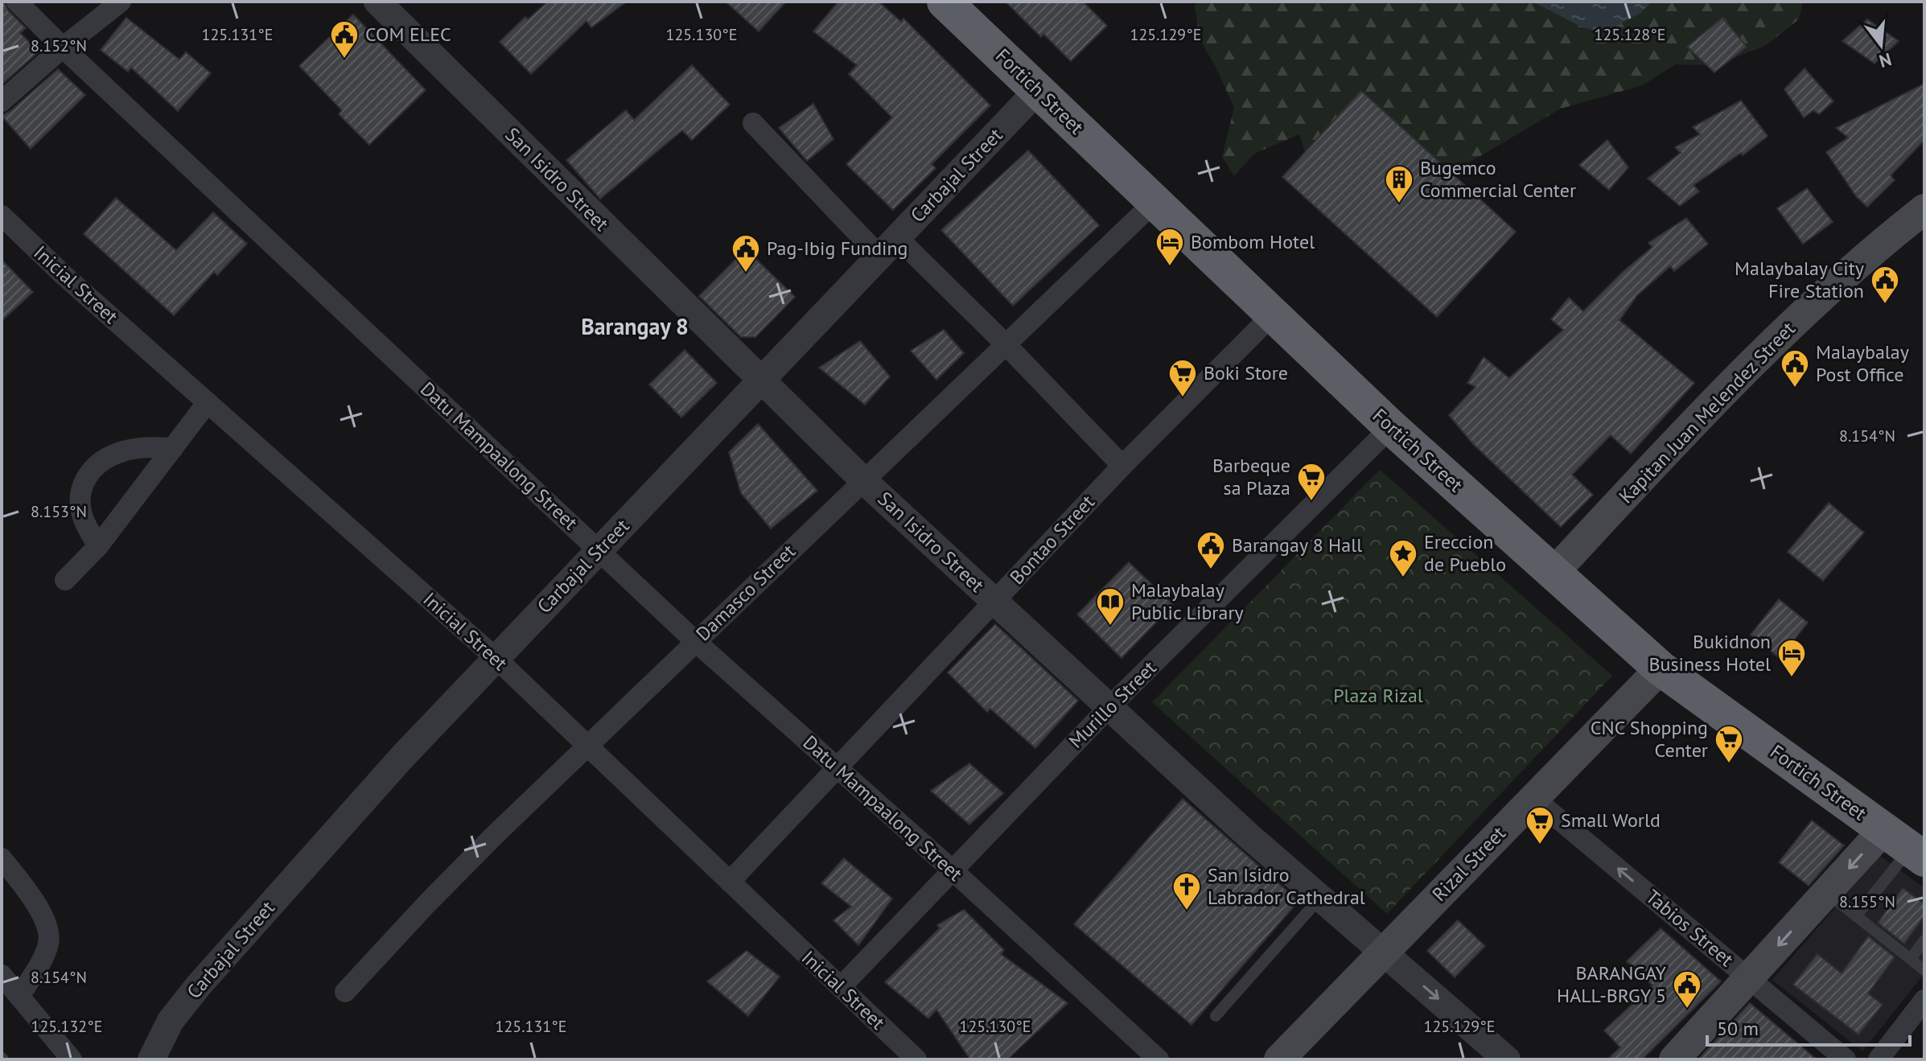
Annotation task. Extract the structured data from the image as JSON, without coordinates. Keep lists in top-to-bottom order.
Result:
{
  "streets": {
    "highway": ["Fortich Street"],
    "main road": ["Kapitan Juan Melendez Street", "Rizal Street"],
    "street": [
      "Carbajal Street",
      "San Isidro Street",
      "Inicial Street",
      "Datu Mampaalong Street",
      "Bontao Street",
      "Damasco Street",
      "Murillo Street",
      "Tabios Street"
    ]
  },
  "crossings": [
    ["Fortich Street", "Carbajal Street"],
    ["Fortich Street", "Kapitan Juan Melendez Street"],
    ["Fortich Street", "Bontao Street"],
    ["Fortich Street", "Damasco Street"],
    ["Fortich Street", "Murillo Street"],
    ["Fortich Street", "Rizal Street"],
    ["Carbajal Street", "San Isidro Street"],
    ["Carbajal Street", "Inicial Street"],
    ["Carbajal Street", "Datu Mampaalong Street"],
    ["San Isidro Street", "Bontao Street"],
    ["San Isidro Street", "Damasco Street"],
    ["San Isidro Street", "Murillo Street"],
    ["San Isidro Street", "Rizal Street"],
    ["Inicial Street", "Bontao Street"],
    ["Inicial Street", "Damasco Street"],
    ["Inicial Street", "Murillo Street"],
    ["Datu Mampaalong Street", "Bontao Street"],
    ["Datu Mampaalong Street", "Damasco Street"],
    ["Datu Mampaalong Street", "Murillo Street"],
    ["Rizal Street", "Tabios Street"]
  ],
  "one_way": ["Tabios Street"],
  "districts": ["Barangay 8"],
  "parks": ["Plaza Rizal"],
  "places": {
    "public building": [
      "COM ELEC",
      "Pag-Ibig Funding",
      "Malaybalay City Fire Station",
      "Malaybalay Post Office",
      "Barangay 8 Hall",
      "BARANGAY HALL-BRGY 5"
    ],
    "building": ["Bugemco Commercial Center"],
    "hotel": ["Bombom Hotel", "Bukidnon Business Hotel"],
    "supermarket": [
      "Boki Store",
      "Barbeque sa Plaza",
      "CNC Shopping Center",
      "Small World"
    ],
    "place": ["Ereccion de Pueblo"],
    "library": ["Malaybalay Public Library"],
    "church": ["San Isidro Labrador Cathedral"]
  },
  "scale_bar": "50 m",
  "north": "bottom",
  "coordinates": [
    "125.131°E",
    "125.130°E",
    "125.129°E",
    "125.128°E",
    "8.152°N",
    "8.154°N",
    "8.153°N",
    "8.155°N",
    "125.132°E"
  ]
}
